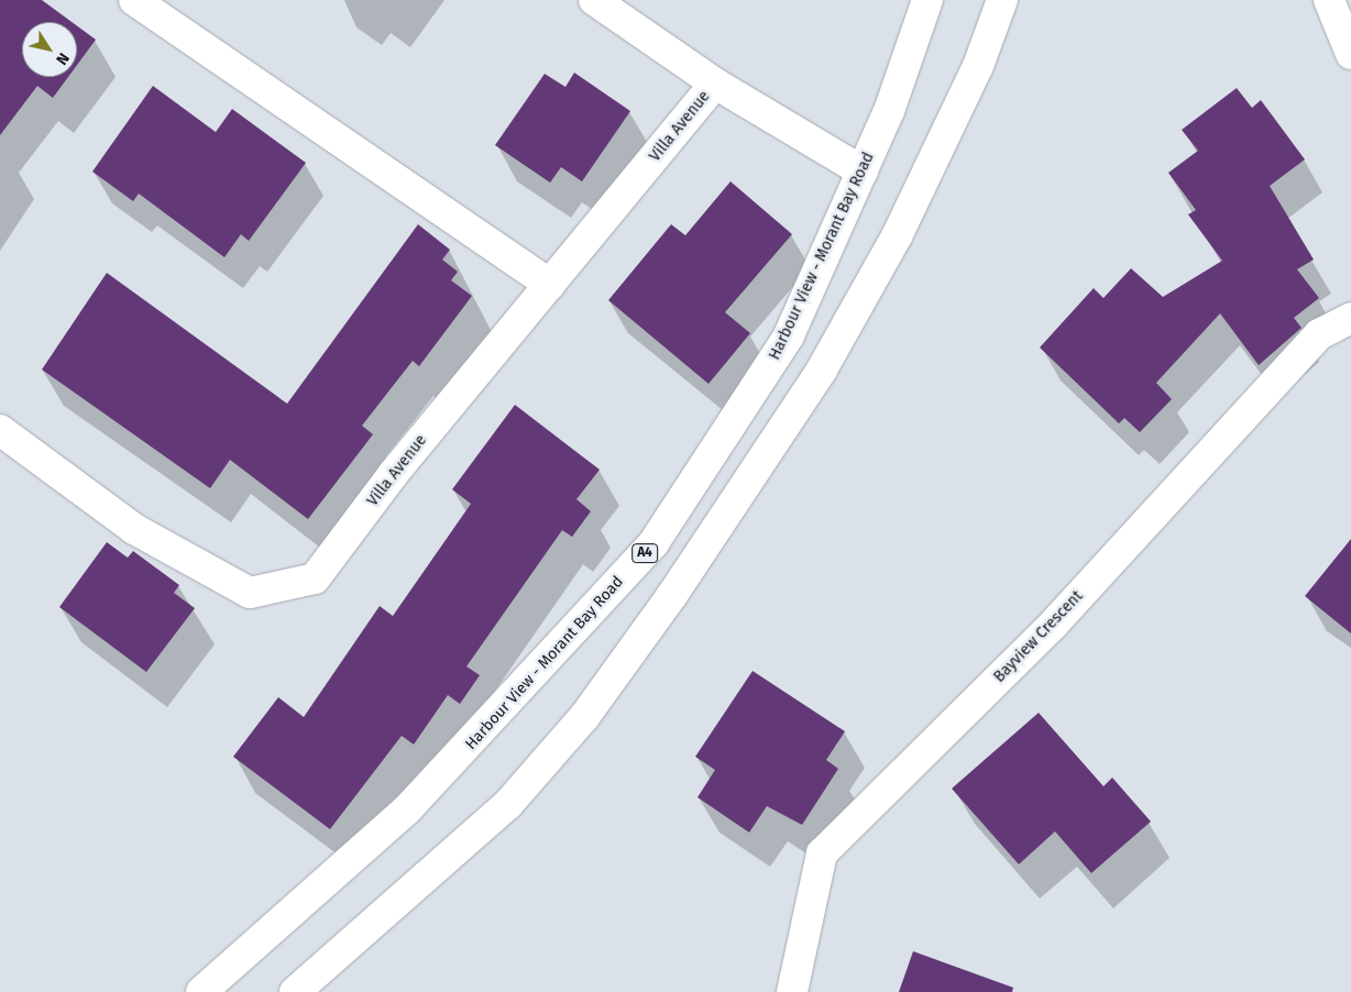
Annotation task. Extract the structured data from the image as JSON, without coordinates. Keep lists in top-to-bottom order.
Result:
{
  "streets": {
    "main road": [
      "Villa Avenue",
      "Harbour View - Morant Bay Road",
      "A4",
      "Bayview Crescent"
    ]
  },
  "crossings": [
    ["Villa Avenue", "Harbour View - Morant Bay Road"]
  ],
  "north": "bottom right"
}
